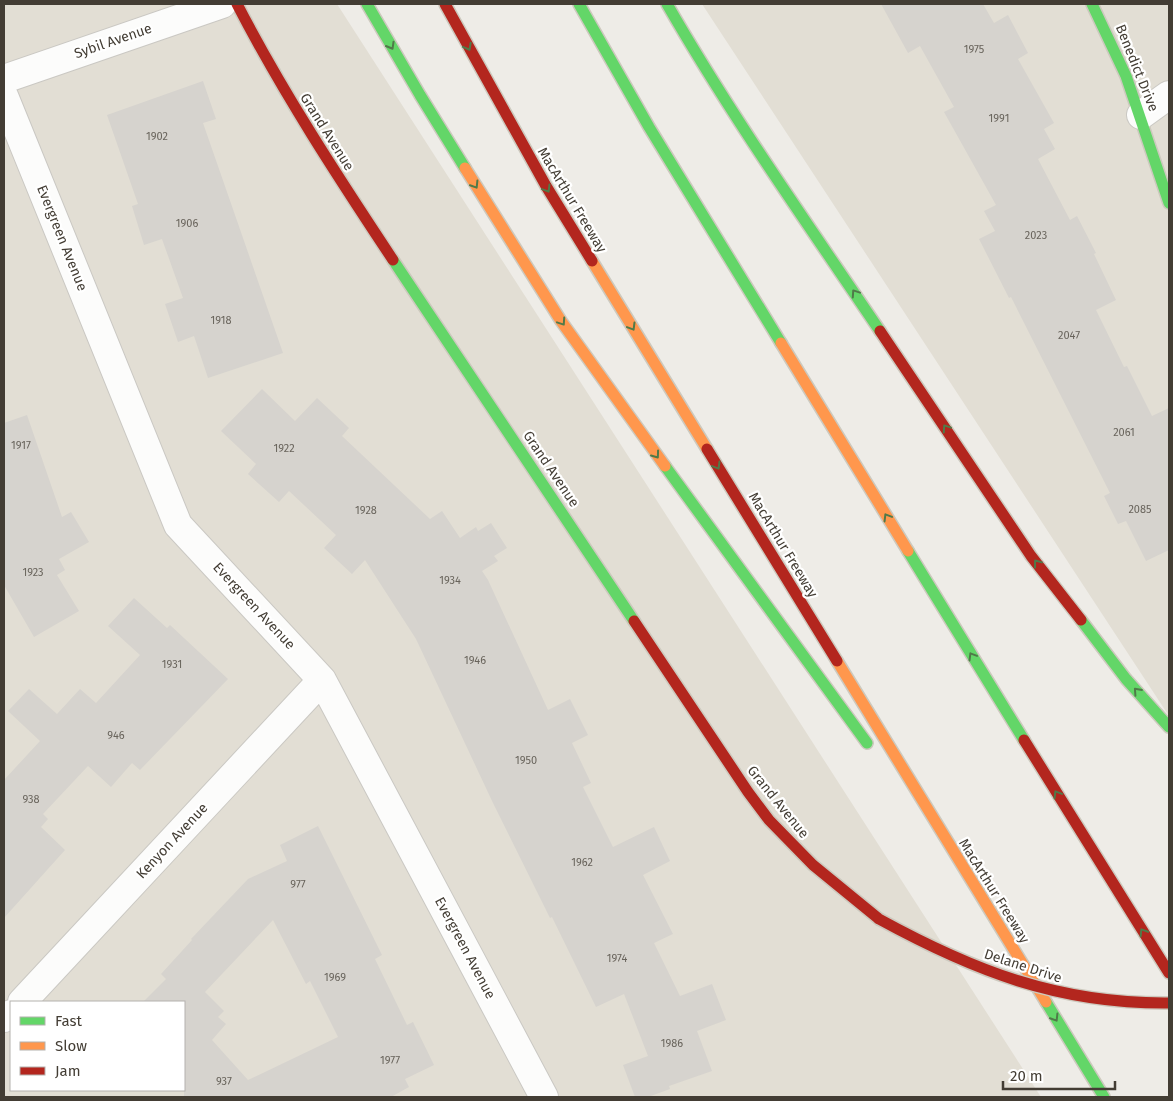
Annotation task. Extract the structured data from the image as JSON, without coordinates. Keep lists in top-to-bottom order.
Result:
{
  "streets": {
    "main road": [
      "Benedict Drive",
      "Grand Avenue",
      "MacArthur Freeway",
      "Delane Drive"
    ],
    "street": ["Sybil Avenue", "Evergreen Avenue", "Kenyon Avenue"]
  },
  "crossings": [
    ["Grand Avenue", "Delane Drive"],
    ["Evergreen Avenue", "Kenyon Avenue"]
  ],
  "house_numbers": [
    "1975",
    "1991",
    "1902",
    "1906",
    "2023",
    "1918",
    "2047",
    "2061",
    "1917",
    "1922",
    "2085",
    "1928",
    "1923",
    "1934",
    "1946",
    "1931",
    "946",
    "1950",
    "938",
    "1962",
    "977",
    "1974",
    "1969",
    "1986",
    "1977",
    "937"
  ],
  "legend": ["Fast", "Slow", "Jam"],
  "scale_bar": "20 m"
}
